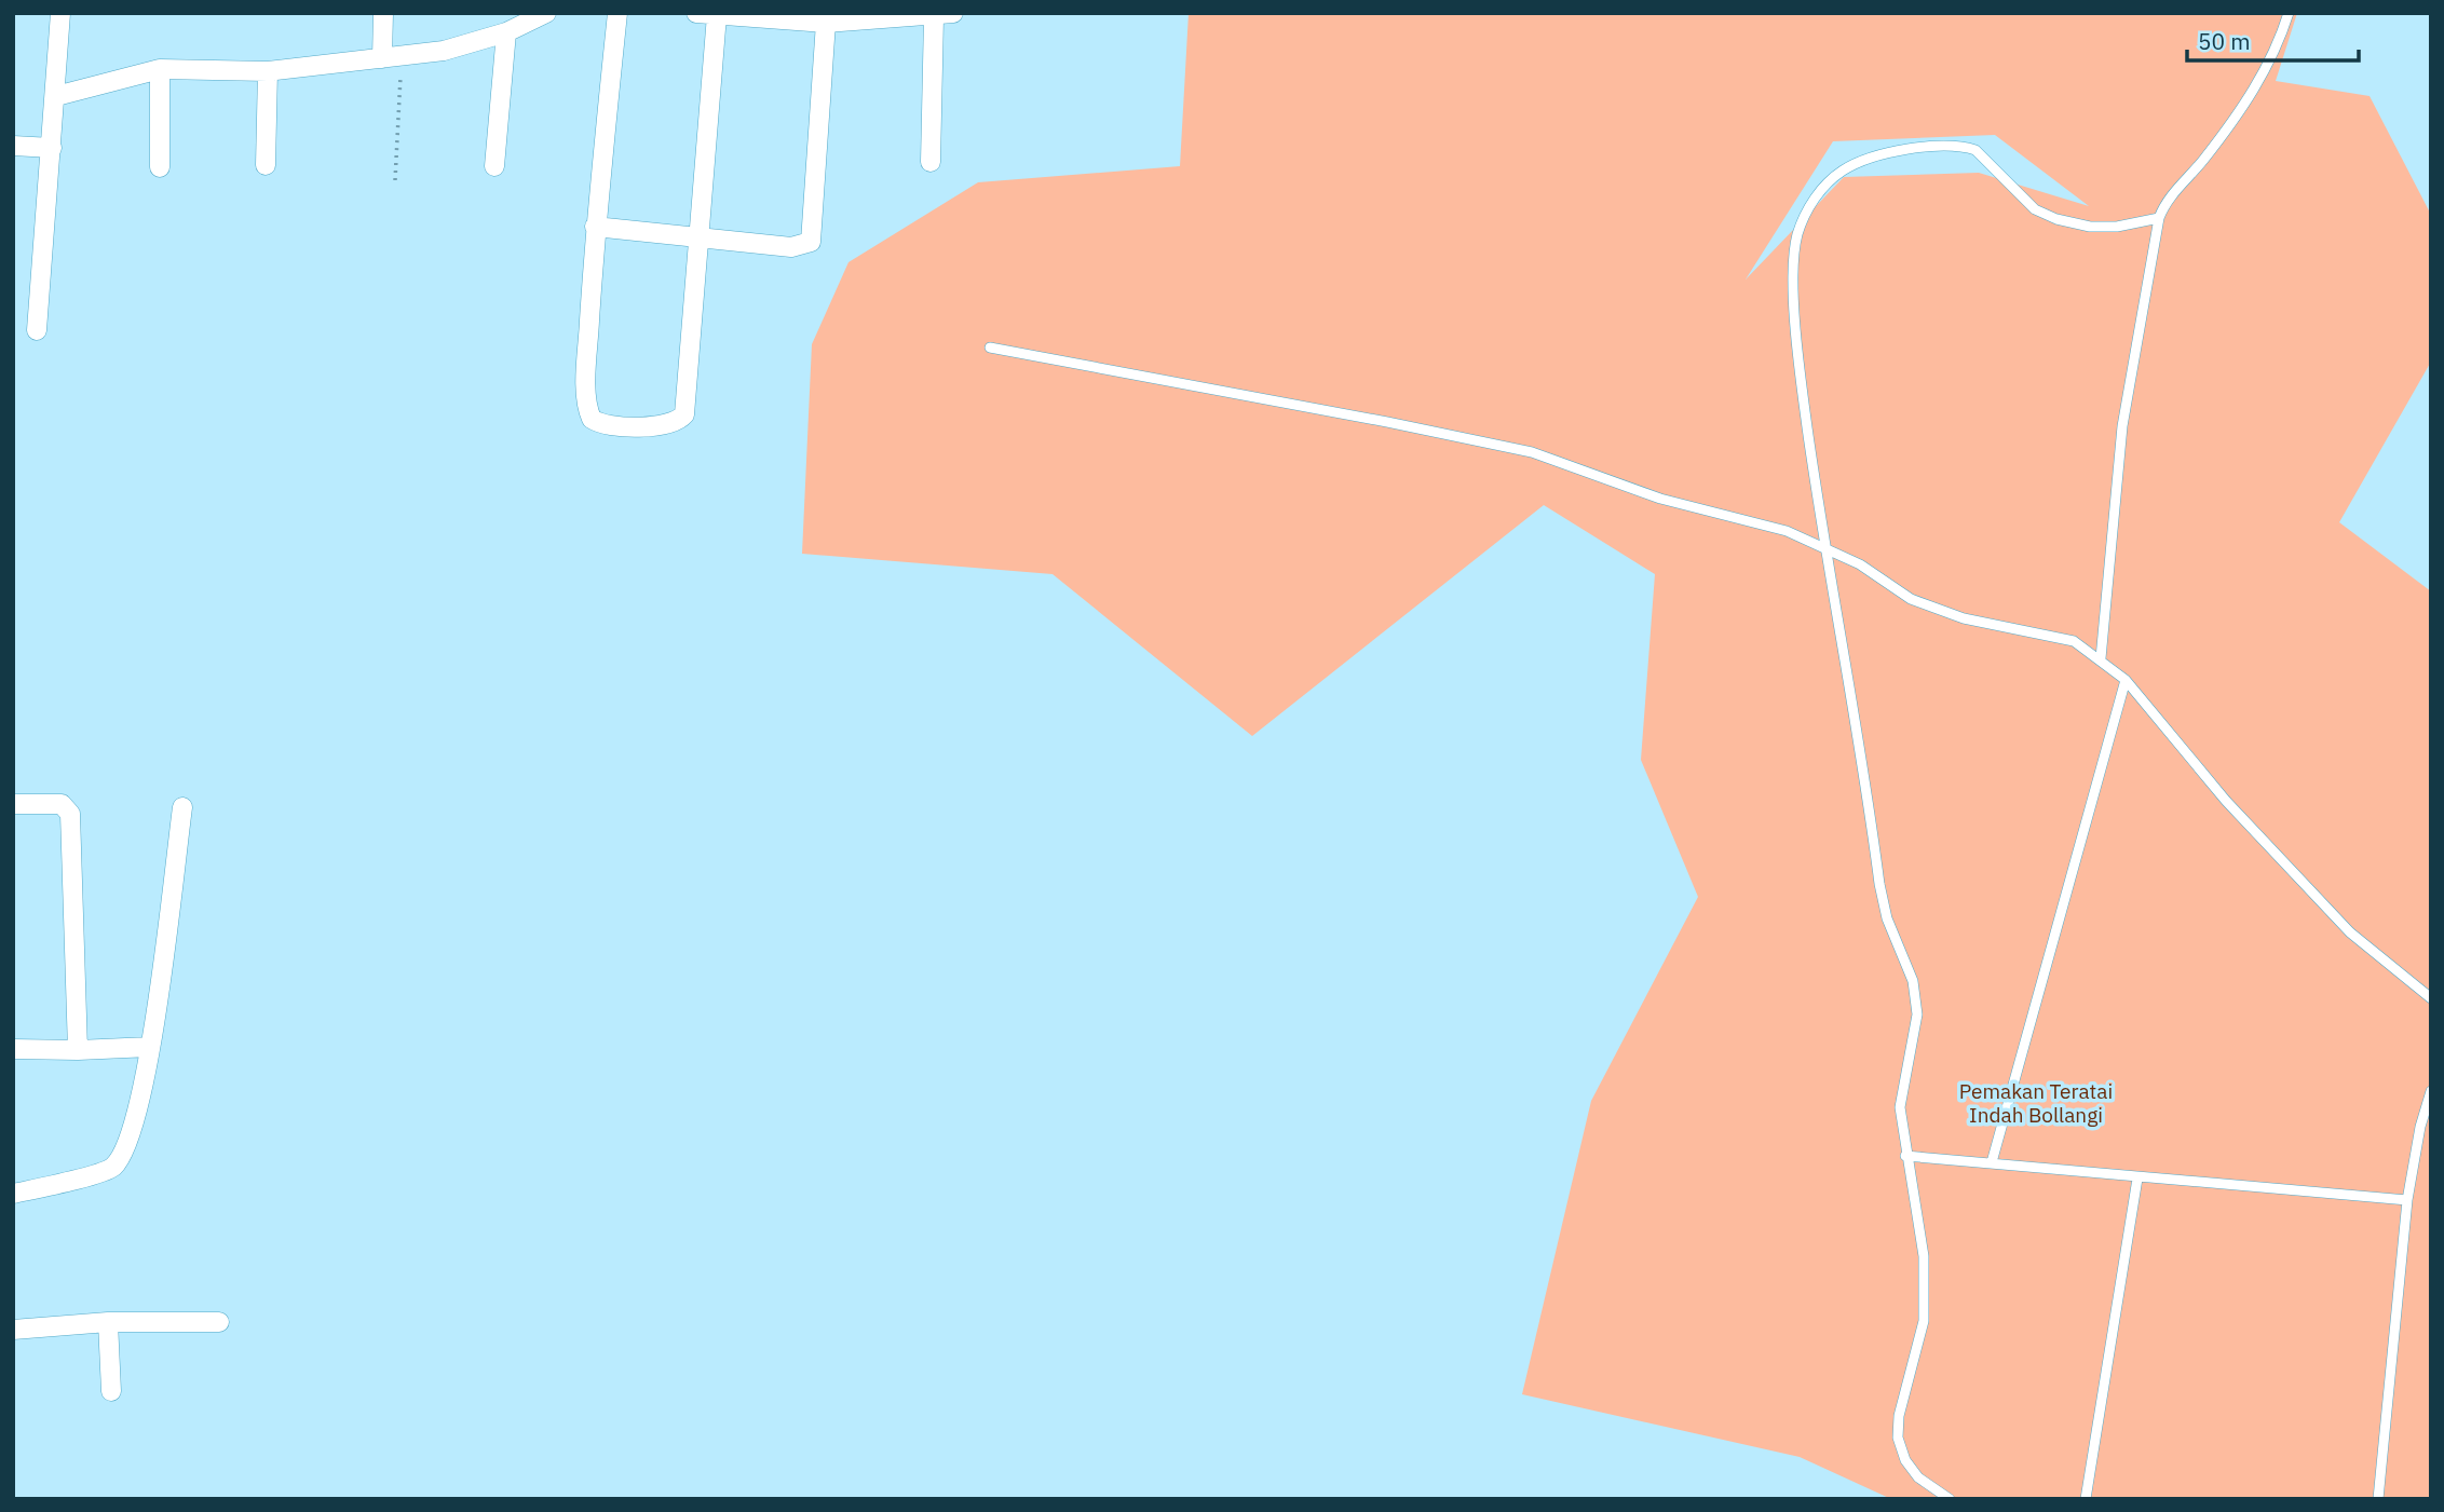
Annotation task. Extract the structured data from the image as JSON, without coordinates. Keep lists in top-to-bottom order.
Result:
{
  "parks": ["Pemakan Teratai Indah Bollangi"],
  "scale_bar": "50 m"
}
